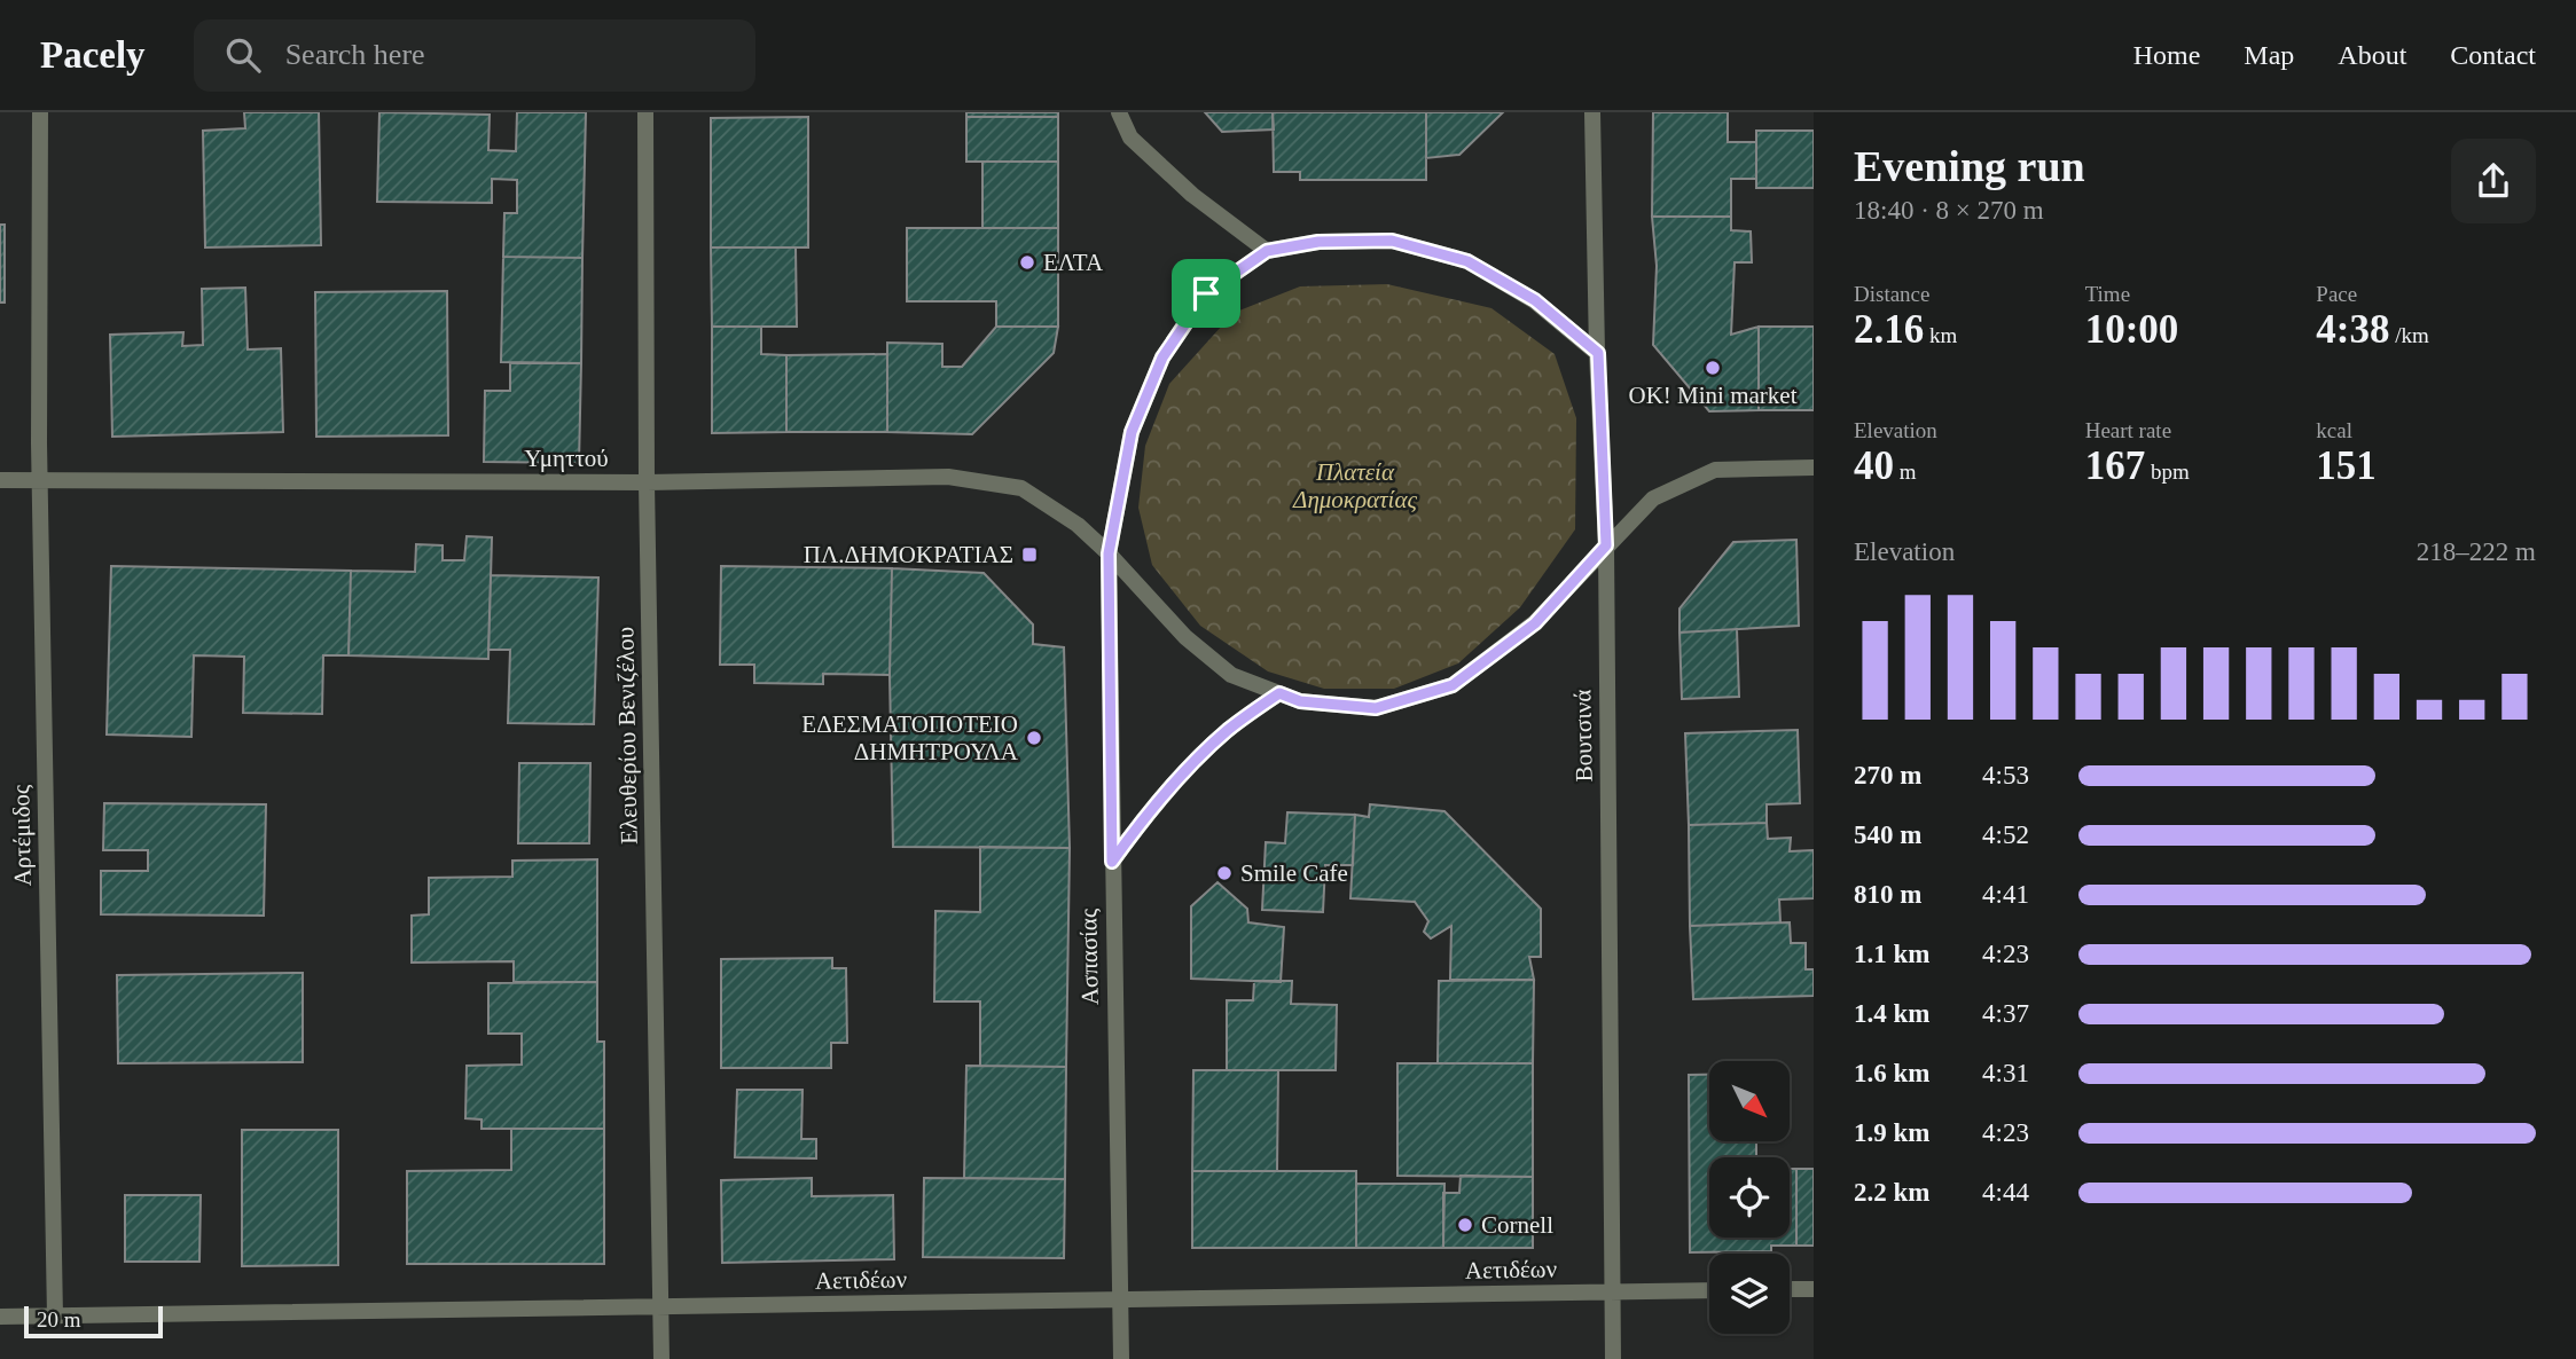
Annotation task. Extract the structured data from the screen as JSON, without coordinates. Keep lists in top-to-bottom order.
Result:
{
  "streets": {
    "street": [
      "Υμηττού",
      "Ελευθερίου Βενιζέλου",
      "Βουτσινά",
      "Αρτέμιδος",
      "Ασπασίας",
      "Αετιδέων"
    ]
  },
  "crossings": [
    ["Υμηττού", "Ελευθερίου Βενιζέλου"],
    ["Υμηττού", "Βουτσινά"],
    ["Υμηττού", "Αρτέμιδος"],
    ["Υμηττού", "Ασπασίας"],
    ["Ελευθερίου Βενιζέλου", "Αετιδέων"],
    ["Βουτσινά", "Αετιδέων"],
    ["Αρτέμιδος", "Αετιδέων"],
    ["Ασπασίας", "Αετιδέων"]
  ],
  "parks": ["Πλατεία Δημοκρατίας"],
  "places": {
    "other": [
      "ΕΛΤΑ",
      "OK! Mini market",
      "ΕΔΕΣΜΑΤΟΠΟΤΕΙΟ ΔΗΜΗΤΡΟΥΛΑ",
      "Smile Cafe",
      "Cornell"
    ],
    "transit": ["ΠΛ.ΔΗΜΟΚΡΑΤΙΑΣ"]
  },
  "scale_bar": "20 m",
  "north": "bottom right",
  "page": {
    "header": "Pacely",
    "search": "Search here",
    "nav": [
      "Home",
      "Map",
      "About",
      "Contact"
    ],
    "heading": ["Evening run", "18:40 · 8 × 270 m"],
    "stats": [
      ["Distance", "2.16 km"],
      ["Time", "10:00"],
      ["Pace", "4:38 /km"],
      ["Elevation", "40 m"],
      ["Heart rate", "167 bpm"],
      ["kcal", "151"]
    ],
    "chart": ["Elevation", "218–222 m"],
    "list": [
      {
        "name": "270 m",
        "note": "4:53"
      },
      {
        "name": "540 m",
        "note": "4:52"
      },
      {
        "name": "810 m",
        "note": "4:41"
      },
      {
        "name": "1.1 km",
        "note": "4:23"
      },
      {
        "name": "1.4 km",
        "note": "4:37"
      },
      {
        "name": "1.6 km",
        "note": "4:31"
      },
      {
        "name": "1.9 km",
        "note": "4:23"
      },
      {
        "name": "2.2 km",
        "note": "4:44"
      }
    ],
    "scale": "20 m"
  }
}
